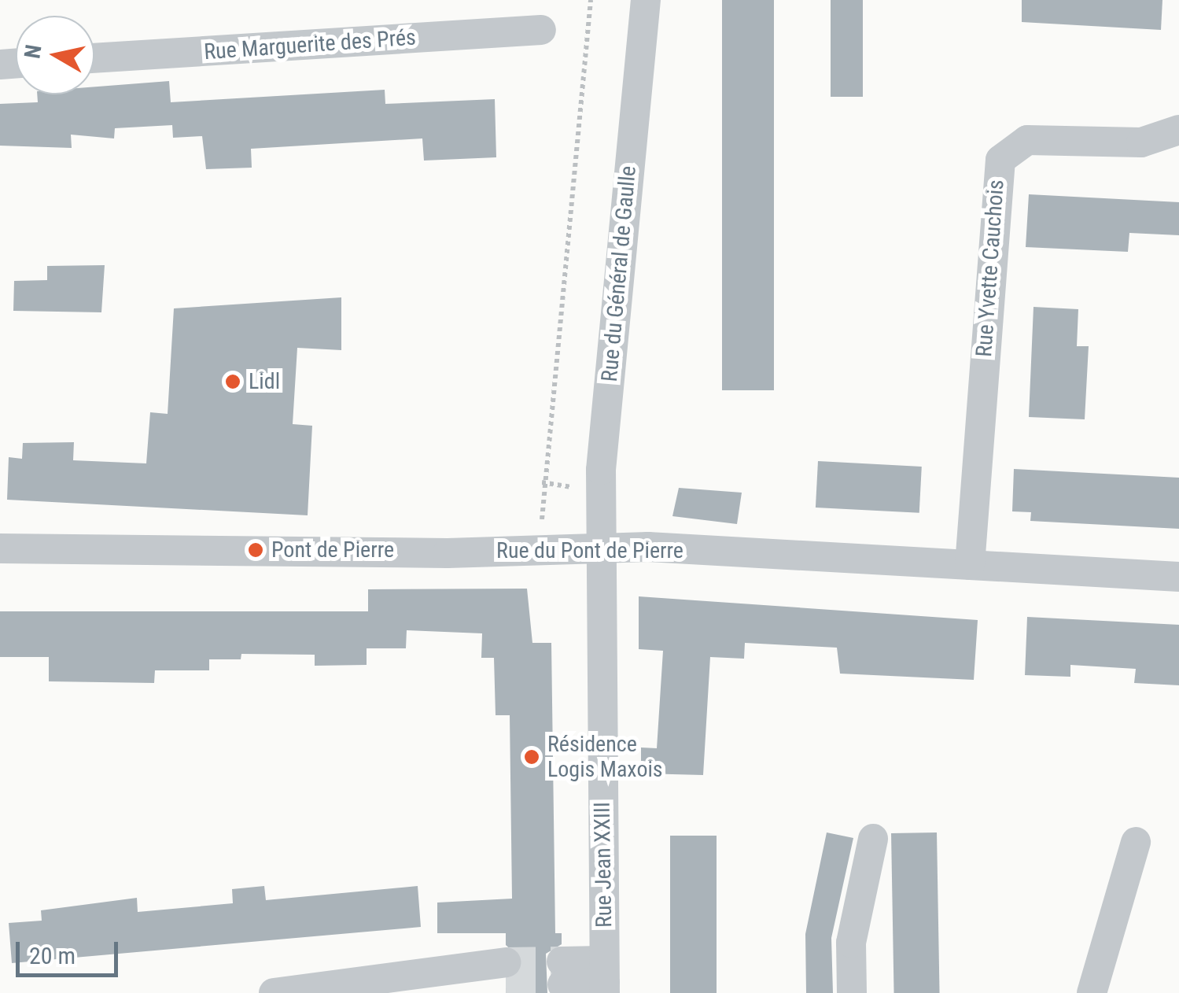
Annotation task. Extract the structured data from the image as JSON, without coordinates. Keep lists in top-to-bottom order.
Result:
{
  "streets": {
    "street": [
      "Rue Marguerite des Prés",
      "Rue Yvette Cauchois",
      "Rue du Général de Gaulle",
      "Rue du Pont de Pierre",
      "Rue Jean XXIII"
    ]
  },
  "crossings": [
    ["Rue Yvette Cauchois", "Rue du Pont de Pierre"],
    ["Rue du Général de Gaulle", "Rue du Pont de Pierre"],
    ["Rue du Général de Gaulle", "Rue Jean XXIII"],
    ["Rue du Pont de Pierre", "Rue Jean XXIII"]
  ],
  "places": ["Lidl", "Pont de Pierre", "Résidence Logis Maxois"],
  "scale_bar": "20 m",
  "north": "left"
}
